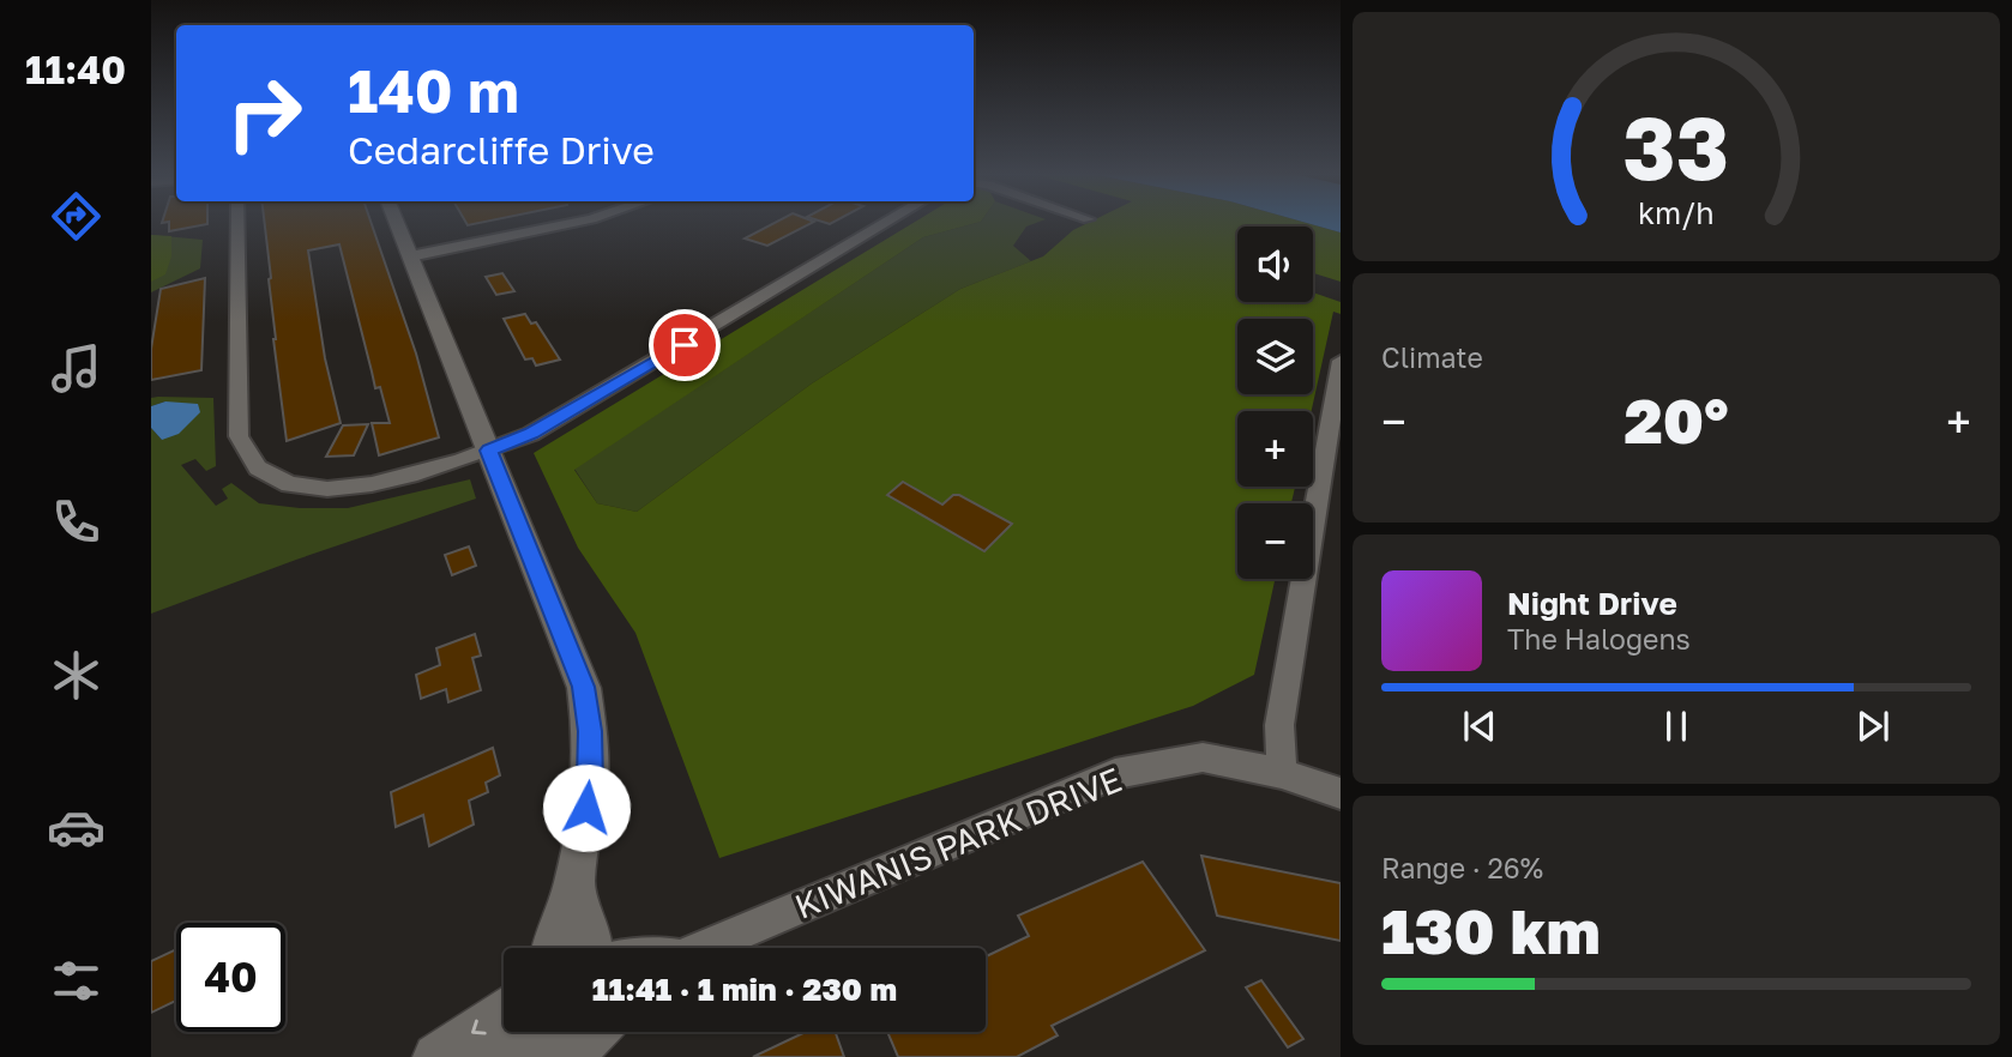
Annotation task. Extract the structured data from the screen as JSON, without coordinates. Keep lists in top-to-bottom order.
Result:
{
  "streets": {
    "street": ["KIWANIS PARK DRIVE"]
  },
  "page": {
    "tabs": "11:40",
    "turn": ["140 m", "Cedarcliffe Drive"],
    "map_buttons": ["+", "−"],
    "tile": [
      "Climate",
      ["Range · 26%", "130 km"]
    ],
    "heat": ["−", "20°", "+"],
    "song": ["Night Drive", "The Halogens"],
    "limit": "40",
    "trip": "11:41 · 1 min · 230 m",
    "gauge": ["33", "km/h"]
  }
}
